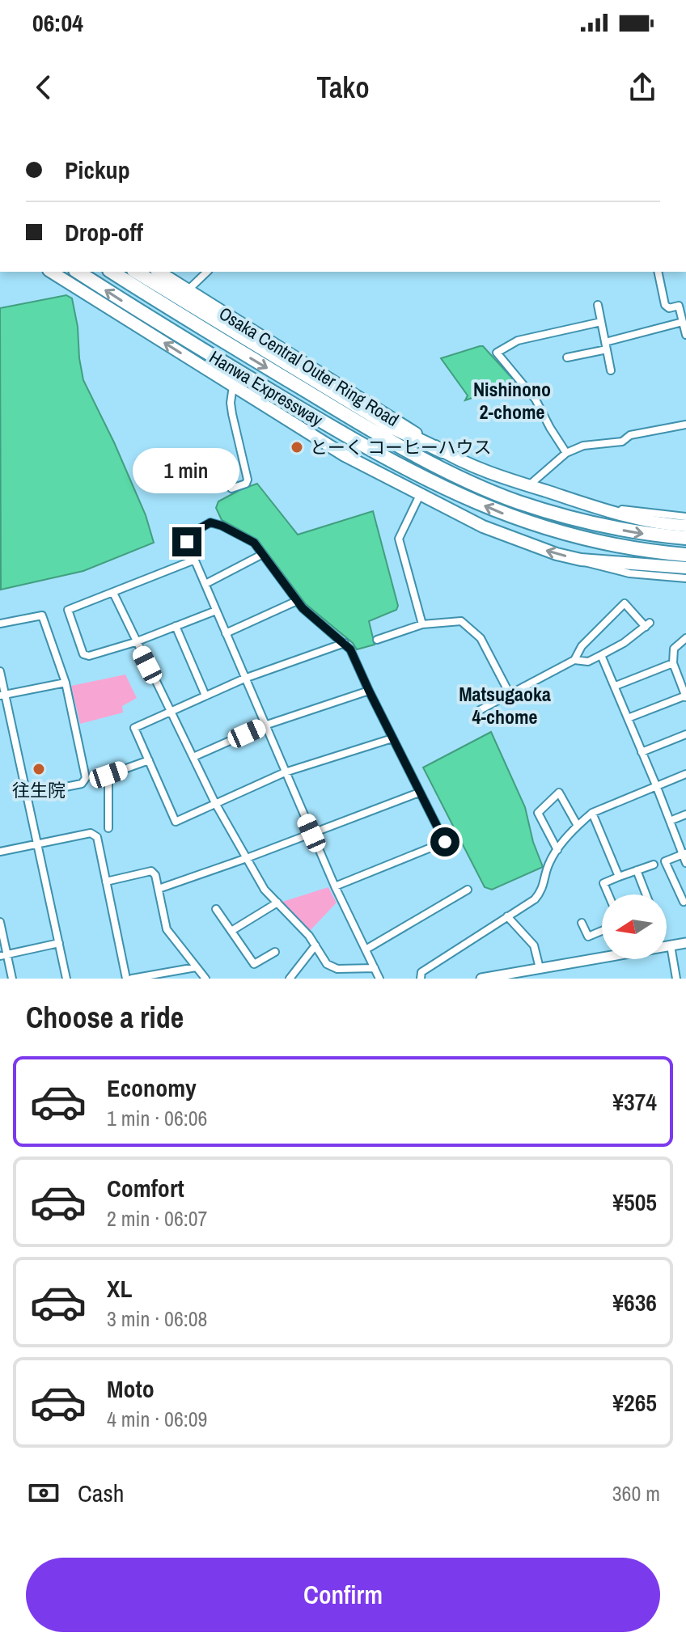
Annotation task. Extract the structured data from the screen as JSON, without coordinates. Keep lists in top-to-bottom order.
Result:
{
  "streets": {
    "highway": ["Hanwa Expressway"],
    "main road": ["Osaka Central Outer Ring Road"]
  },
  "districts": ["Nishinono 2-chome", "Matsugaoka 4-chome"],
  "places": ["とーく コーヒーハウス", "往生院"],
  "north": "left",
  "page": {
    "status": "06:04",
    "header": "Tako",
    "banner": ["Pickup", "Drop-off"],
    "bubble": "1 min",
    "heading": "Choose a ride",
    "list": [
      {
        "name": "Economy",
        "note": "1 min · 06:06",
        "value": "¥374"
      },
      {
        "name": "Comfort",
        "note": "2 min · 06:07",
        "value": "¥505"
      },
      {
        "name": "XL",
        "note": "3 min · 06:08",
        "value": "¥636"
      },
      {
        "name": "Moto",
        "note": "4 min · 06:09",
        "value": "¥265"
      }
    ],
    "pay": ["Cash", "360 m"],
    "buttons": "Confirm"
  }
}
